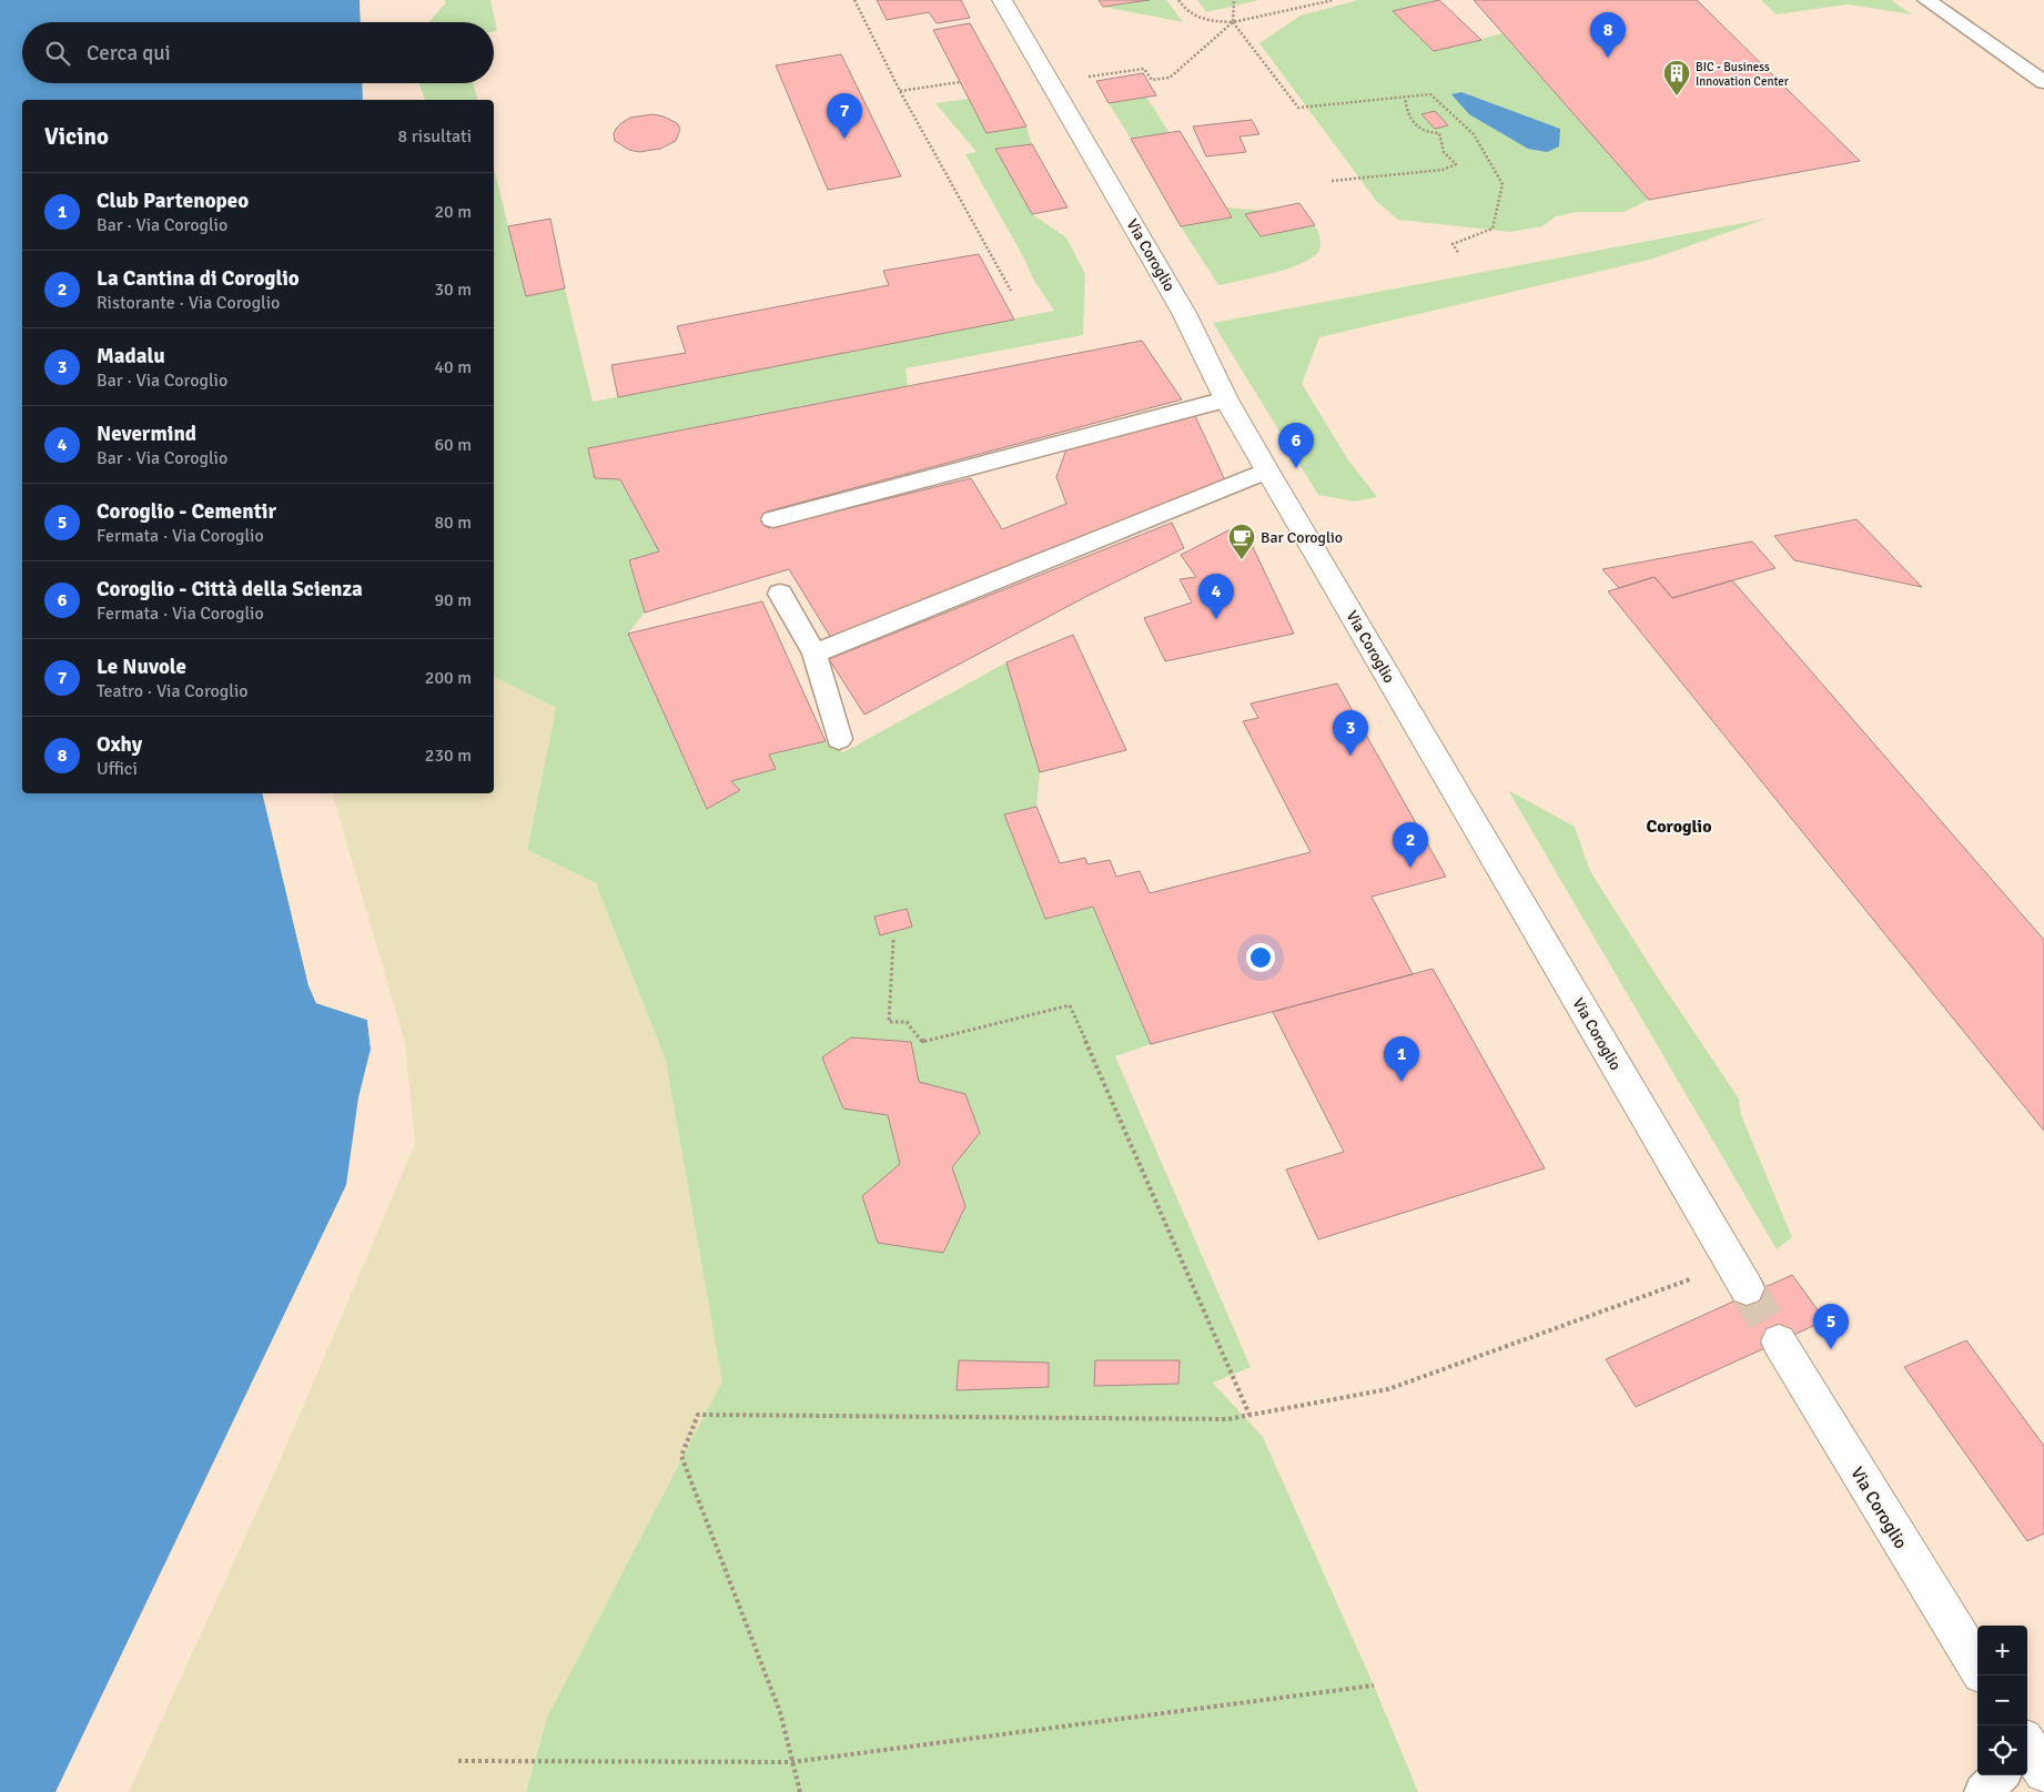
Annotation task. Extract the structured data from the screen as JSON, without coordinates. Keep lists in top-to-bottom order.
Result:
{
  "streets": {
    "street": ["Via Coroglio"]
  },
  "districts": ["Coroglio"],
  "places": {
    "building": ["BIC - Business Innovation Center"],
    "cafe": ["Bar Coroglio"]
  },
  "page": {
    "pins": [
      "8",
      "7",
      "6",
      "4",
      "3",
      "2",
      "1",
      "5"
    ],
    "search": "Cerca qui",
    "heading": ["Vicino", "8 risultati"],
    "list": [
      {
        "mark": "1",
        "name": "Club Partenopeo",
        "note": "Bar · Via Coroglio",
        "value": "20 m"
      },
      {
        "mark": "2",
        "name": "La Cantina di Coroglio",
        "note": "Ristorante · Via Coroglio",
        "value": "30 m"
      },
      {
        "mark": "3",
        "name": "Madalu",
        "note": "Bar · Via Coroglio",
        "value": "40 m"
      },
      {
        "mark": "4",
        "name": "Nevermind",
        "note": "Bar · Via Coroglio",
        "value": "60 m"
      },
      {
        "mark": "5",
        "name": "Coroglio - Cementir",
        "note": "Fermata · Via Coroglio",
        "value": "80 m"
      },
      {
        "mark": "6",
        "name": "Coroglio - Città della Scienza",
        "note": "Fermata · Via Coroglio",
        "value": "90 m"
      },
      {
        "mark": "7",
        "name": "Le Nuvole",
        "note": "Teatro · Via Coroglio",
        "value": "200 m"
      },
      {
        "mark": "8",
        "name": "Oxhy",
        "note": "Uffici",
        "value": "230 m"
      }
    ],
    "map_buttons": ["+", "−"]
  }
}
